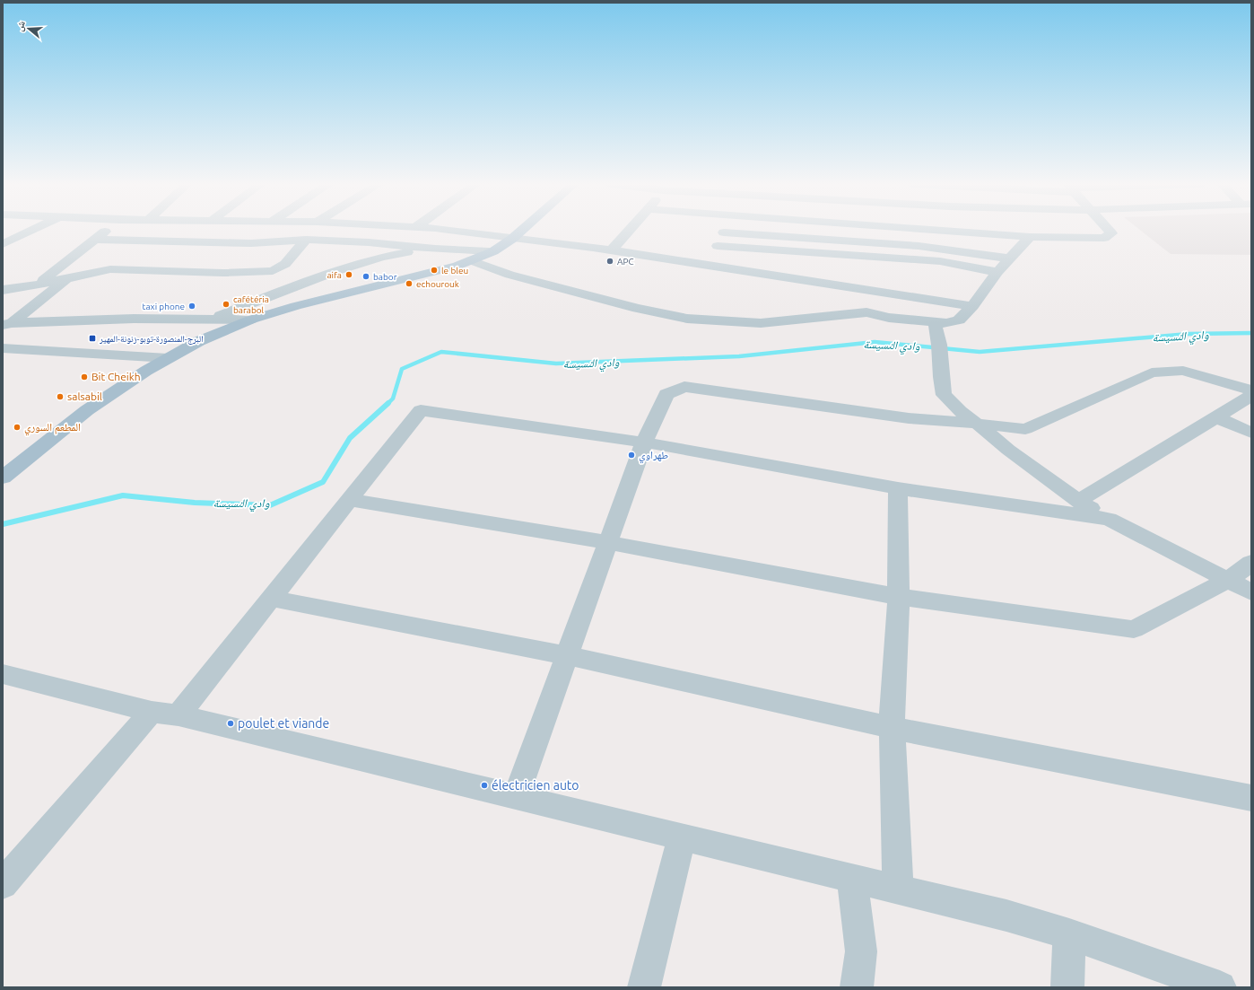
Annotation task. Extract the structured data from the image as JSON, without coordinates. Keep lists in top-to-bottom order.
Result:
{
  "water": ["وادي النسيسة"],
  "places": {
    "other": [
      "APC",
      "le bleu",
      "aifa",
      "babor",
      "echourouk",
      "cafétéria barabol",
      "taxi phone",
      "Bit Cheikh",
      "salsabil",
      "المطعم السوري",
      "طهراوي",
      "poulet et viande",
      "électricien auto"
    ],
    "transit": ["البرج-المنصورة-توبو-زنونة-المهير"]
  },
  "north": "left"
}
